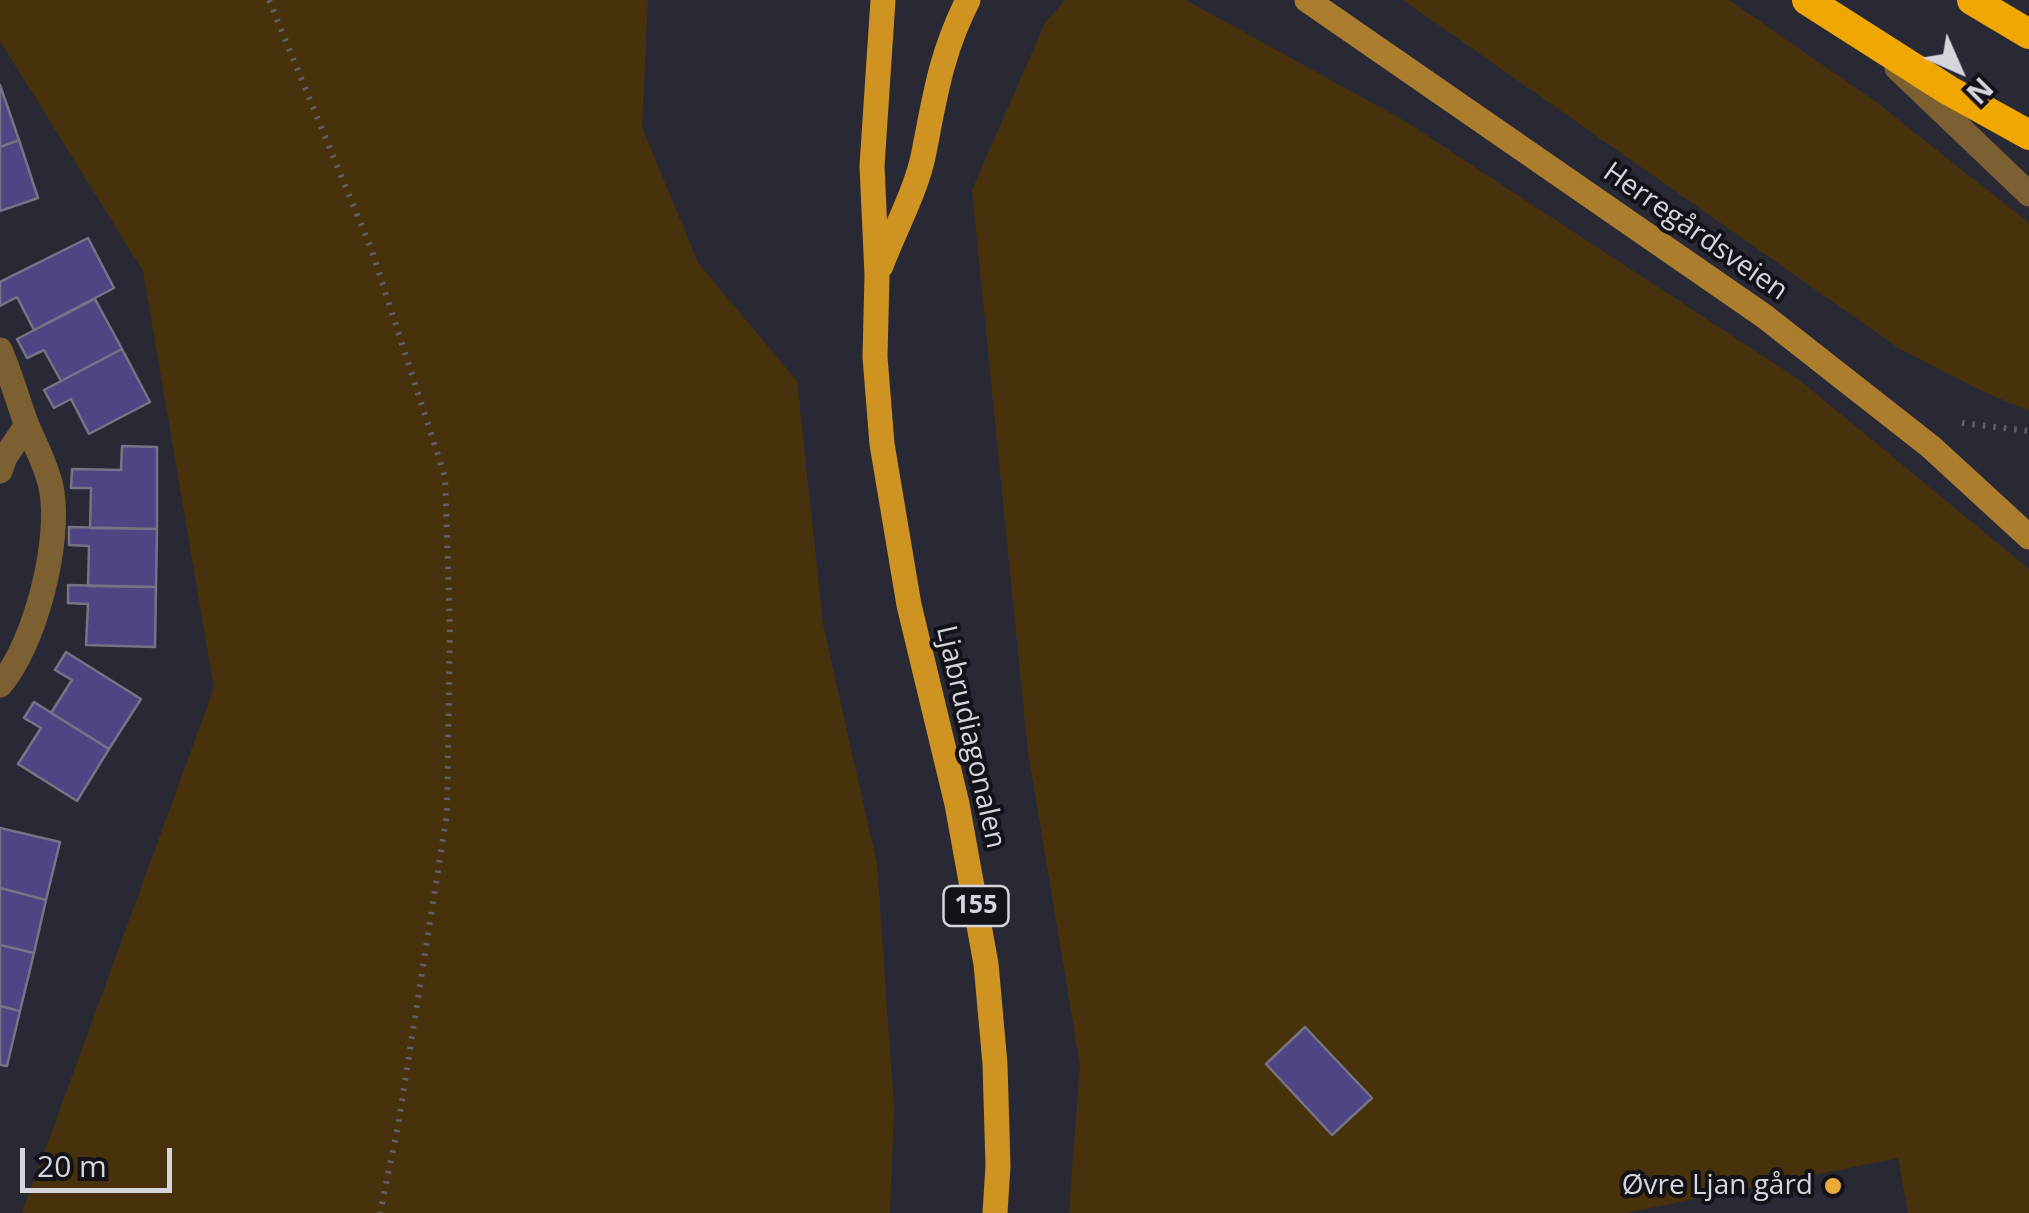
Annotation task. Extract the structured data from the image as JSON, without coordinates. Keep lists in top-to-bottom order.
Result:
{
  "streets": {
    "main road": ["Ljabrudiagonalen", "155"],
    "street": ["Herregårdsveien"]
  },
  "places": ["Øvre Ljan gård"],
  "scale_bar": "20 m",
  "north": "bottom right"
}
